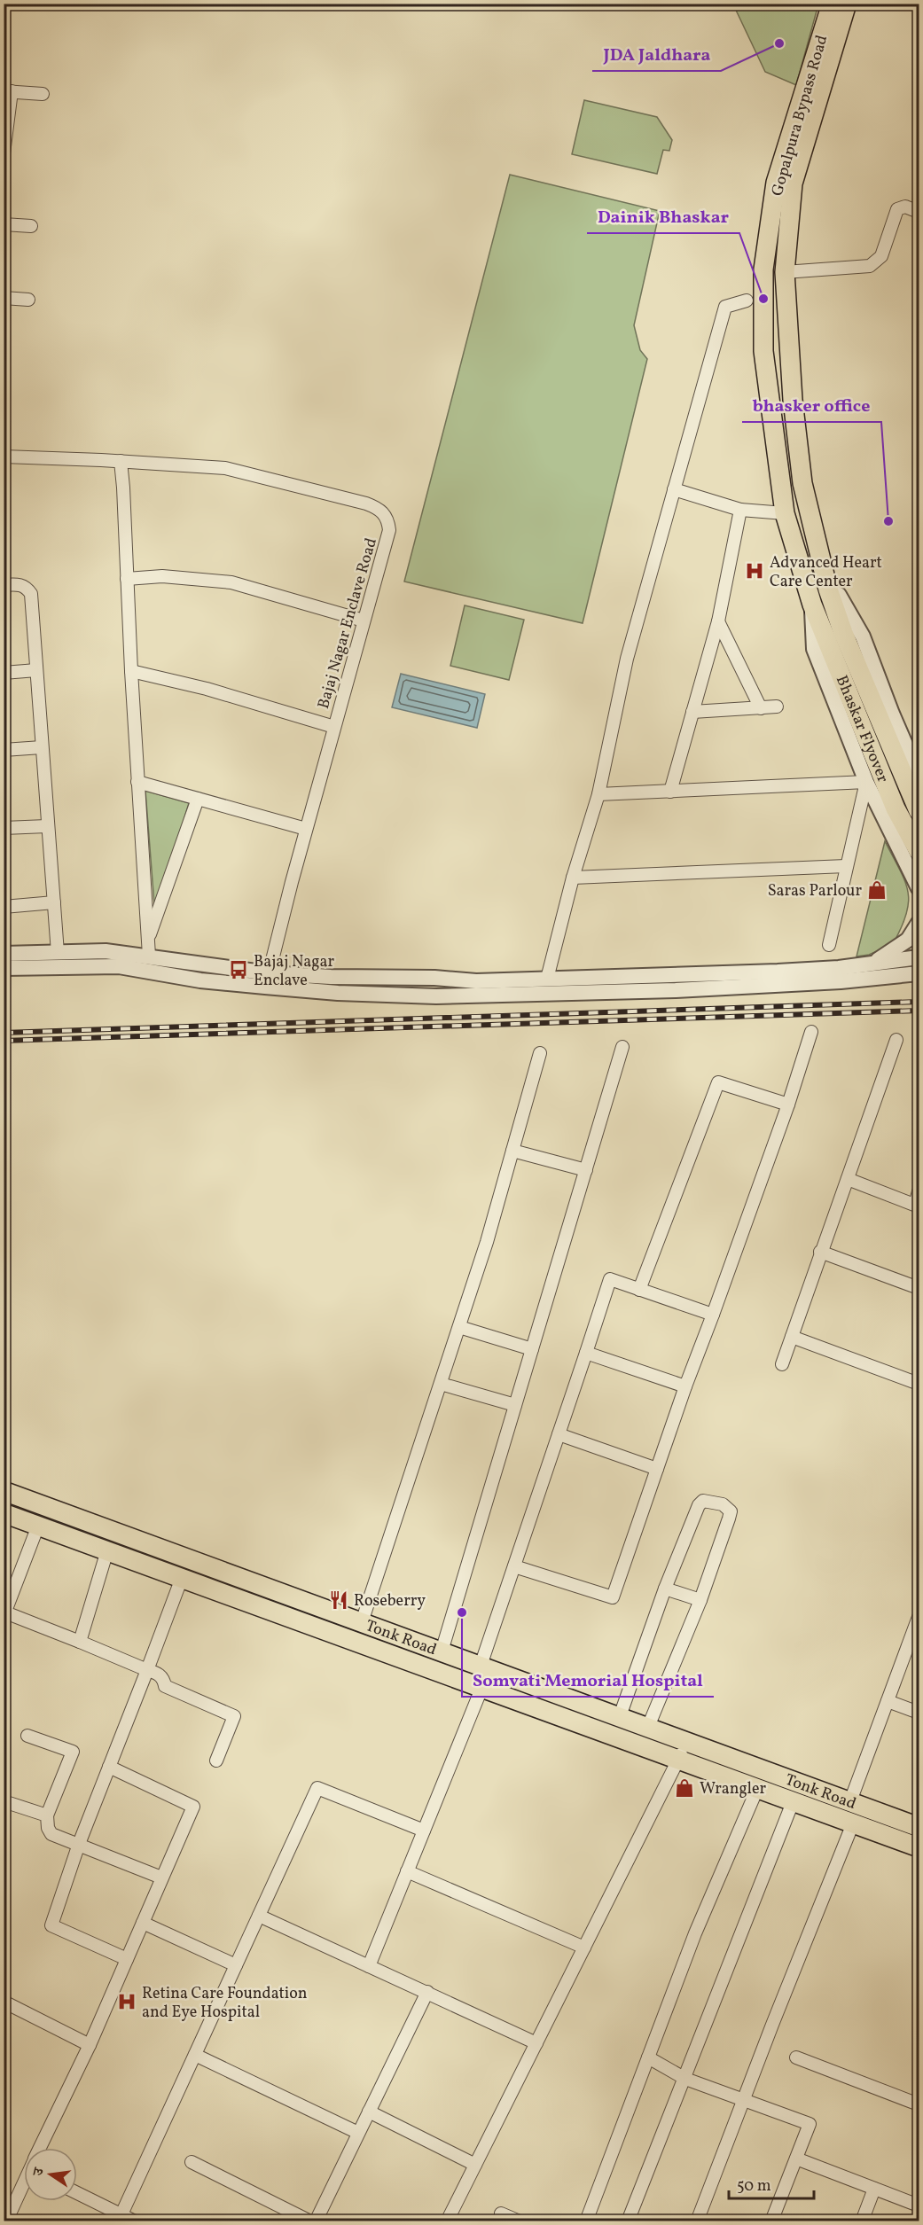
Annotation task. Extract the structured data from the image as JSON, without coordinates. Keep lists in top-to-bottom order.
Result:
{
  "streets": {
    "main road": ["Gopalpura Bypass Road", "Bhaskar Flyover", "Tonk Road"],
    "street": ["Bajaj Nagar Enclave Road"]
  },
  "crossings": [
    ["Gopalpura Bypass Road", "Bhaskar Flyover"]
  ],
  "places": {
    "other": [
      "JDA Jaldhara",
      "Dainik Bhaskar",
      "bhasker office",
      "Somvati Memorial Hospital"
    ],
    "hospital": ["Advanced Heart Care Center", "Retina Care Foundation and Eye Hospital"],
    "shop": ["Saras Parlour", "Wrangler"],
    "bus stop": ["Bajaj Nagar Enclave"],
    "restaurant": ["Roseberry"]
  },
  "scale_bar": "50 m",
  "north": "left"
}
